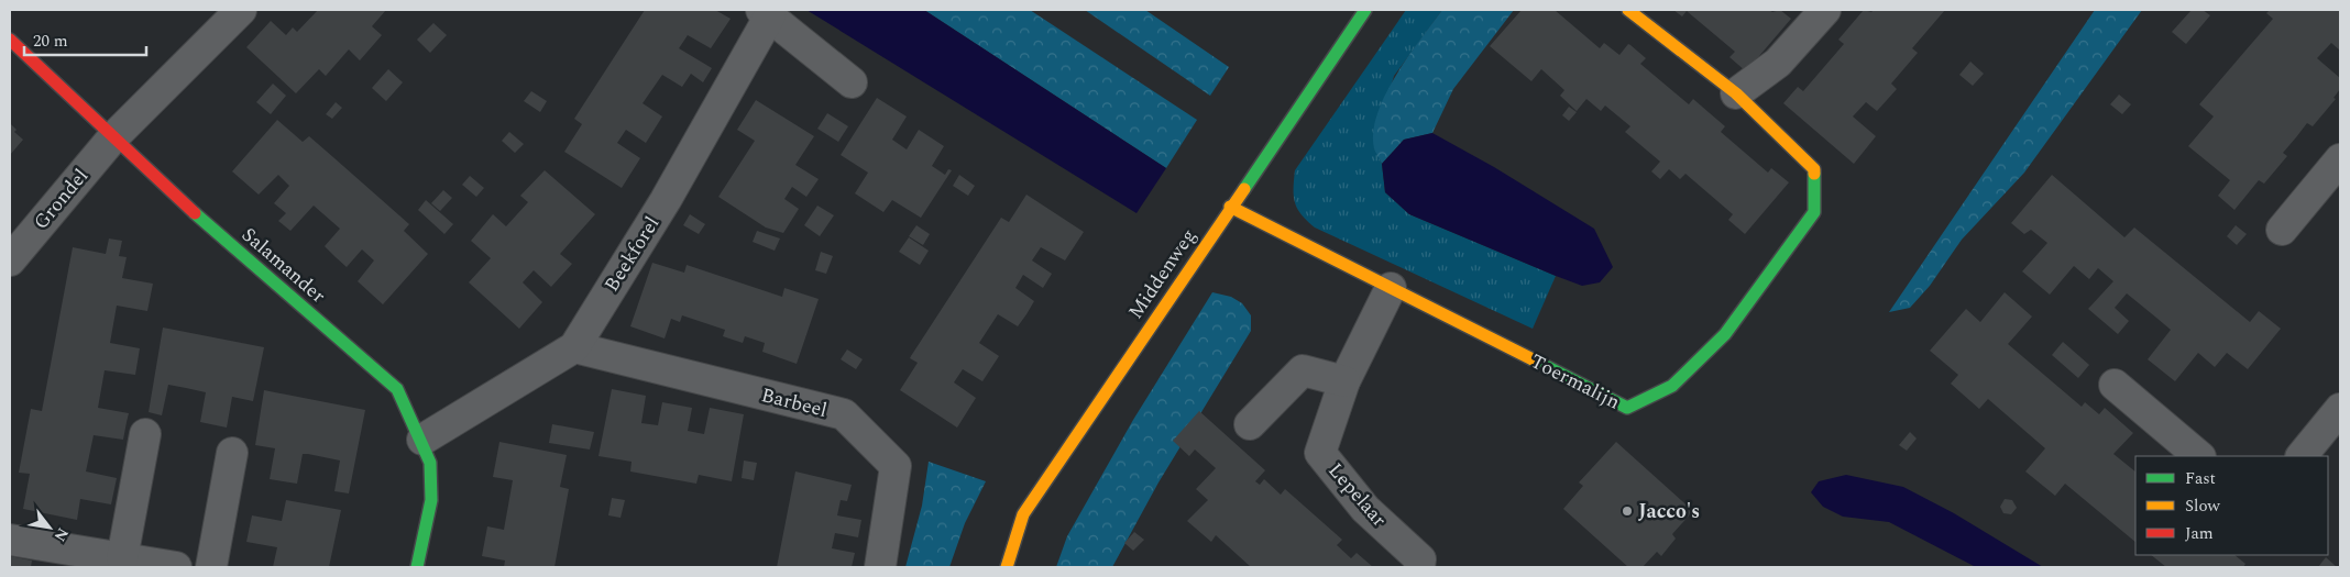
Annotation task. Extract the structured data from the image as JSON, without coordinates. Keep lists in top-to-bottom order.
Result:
{
  "streets": {
    "street": [
      "Grondel",
      "Beekforel",
      "Salamander",
      "Middenweg",
      "Toermalijn",
      "Barbeel",
      "Lepelaar"
    ]
  },
  "crossings": [
    ["Grondel", "Salamander"],
    ["Beekforel", "Salamander"],
    ["Beekforel", "Barbeel"],
    ["Middenweg", "Toermalijn"],
    ["Toermalijn", "Lepelaar"]
  ],
  "places": ["Jacco's"],
  "legend": ["Fast", "Slow", "Jam"],
  "scale_bar": "20 m",
  "north": "bottom right"
}
